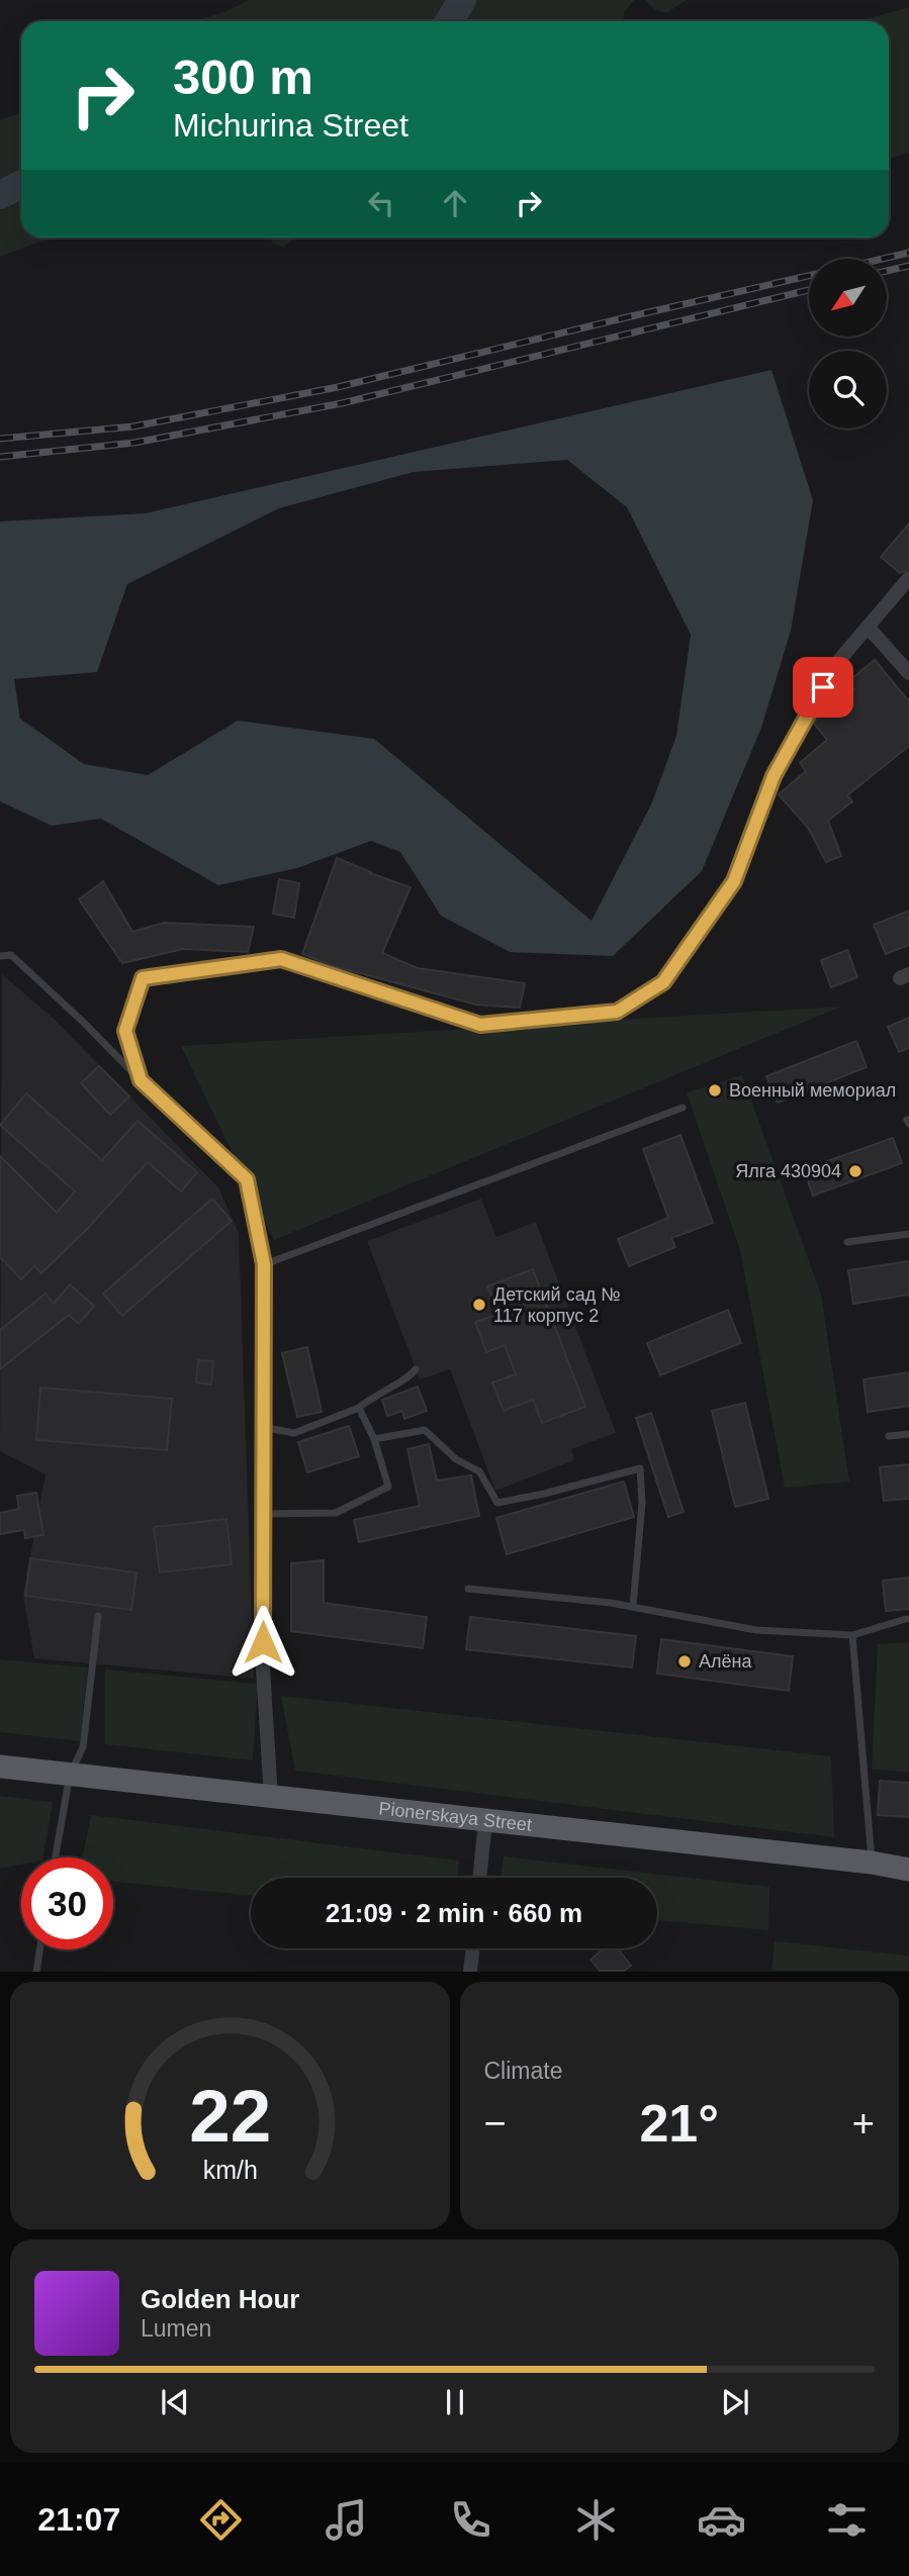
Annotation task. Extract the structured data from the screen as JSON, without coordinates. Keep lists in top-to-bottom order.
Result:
{
  "streets": {
    "main road": ["Pionerskaya Street"]
  },
  "places": [
    "Военный мемориал",
    "Ялга 430904",
    "Детский сад № 117 корпус 2",
    "Алёна"
  ],
  "north": "bottom left",
  "page": {
    "turn": ["300 m", "Michurina Street"],
    "limit": "30",
    "trip": "21:09 · 2 min · 660 m",
    "tile": "Climate",
    "heat": ["−", "21°", "+"],
    "song": ["Golden Hour", "Lumen"],
    "tabs": "21:07",
    "gauge": ["22", "km/h"]
  }
}
